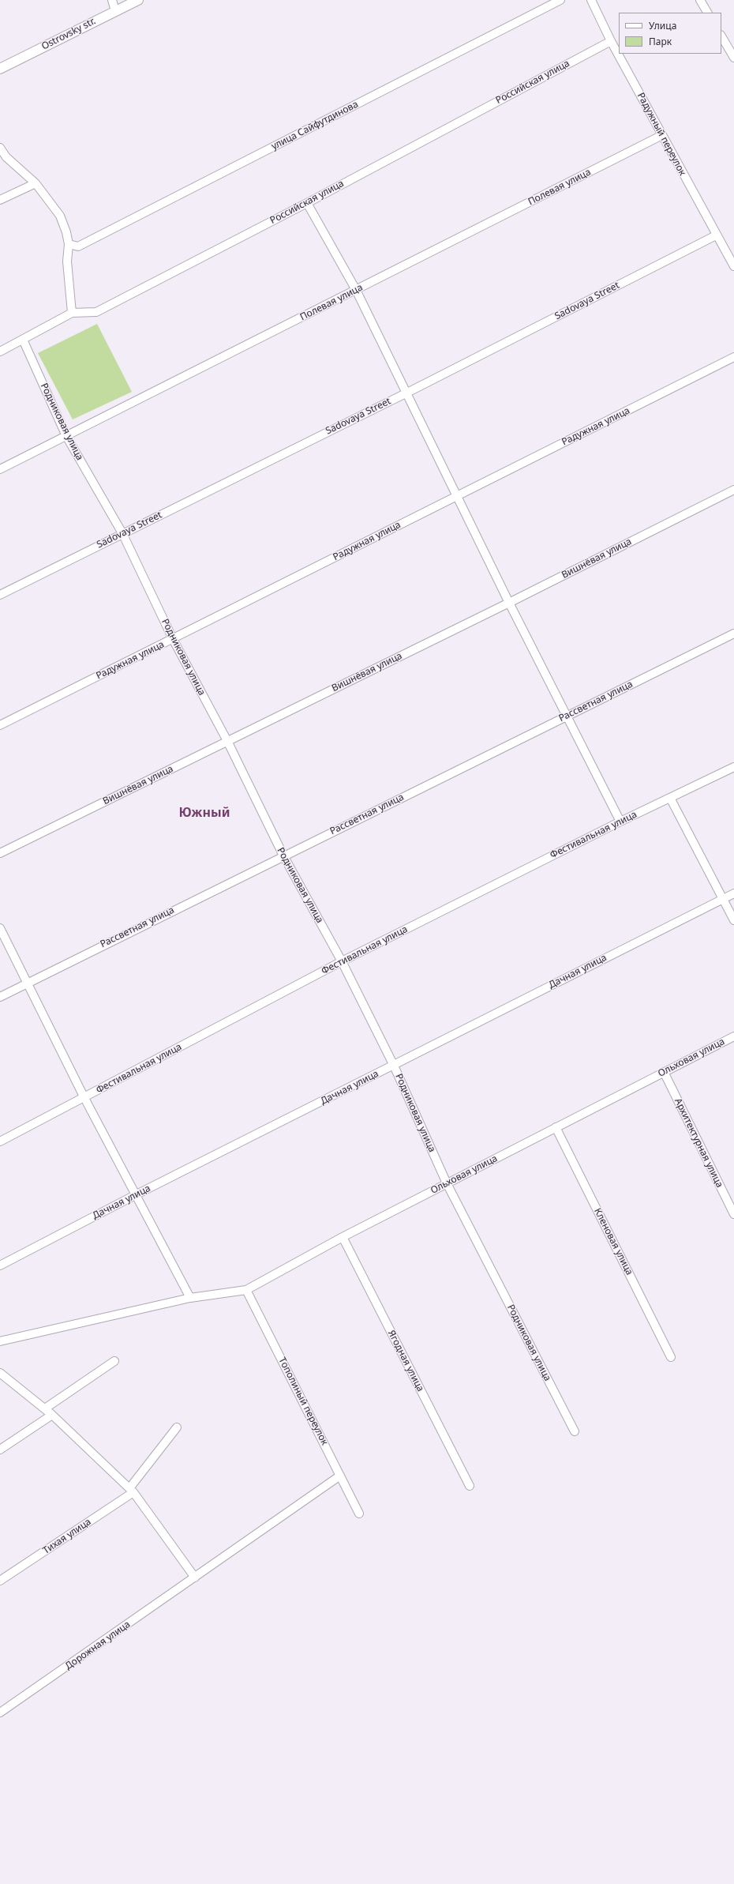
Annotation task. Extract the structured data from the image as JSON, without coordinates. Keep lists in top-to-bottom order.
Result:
{
  "streets": {
    "main road": ["Ostrovsky str."],
    "street": [
      "Российская улица",
      "улица Сайфутдинова",
      "Радужный переулок",
      "Полевая улица",
      "Sadovaya Street",
      "Родниковая улица",
      "Радужная улица",
      "Вишнёвая улица",
      "Рассветная улица",
      "Фестивальная улица",
      "Дачная улица",
      "Ольховая улица",
      "Архитектурная улица",
      "Кленовая улица",
      "Ягодная улица",
      "Тополиный переулок",
      "Тихая улица",
      "Дорожная улица"
    ]
  },
  "crossings": [
    ["Российская улица", "Радужный переулок"],
    ["Российская улица", "Родниковая улица"],
    ["Радужный переулок", "Полевая улица"],
    ["Радужный переулок", "Sadovaya Street"],
    ["Полевая улица", "Родниковая улица"],
    ["Sadovaya Street", "Родниковая улица"],
    ["Родниковая улица", "Радужная улица"],
    ["Родниковая улица", "Вишнёвая улица"],
    ["Родниковая улица", "Рассветная улица"],
    ["Родниковая улица", "Фестивальная улица"],
    ["Родниковая улица", "Дачная улица"],
    ["Родниковая улица", "Ольховая улица"],
    ["Ольховая улица", "Архитектурная улица"],
    ["Ольховая улица", "Кленовая улица"],
    ["Ольховая улица", "Ягодная улица"],
    ["Ольховая улица", "Тополиный переулок"],
    ["Тополиный переулок", "Дорожная улица"]
  ],
  "districts": ["Южный"],
  "legend": ["Улица", "Парк"]
}
